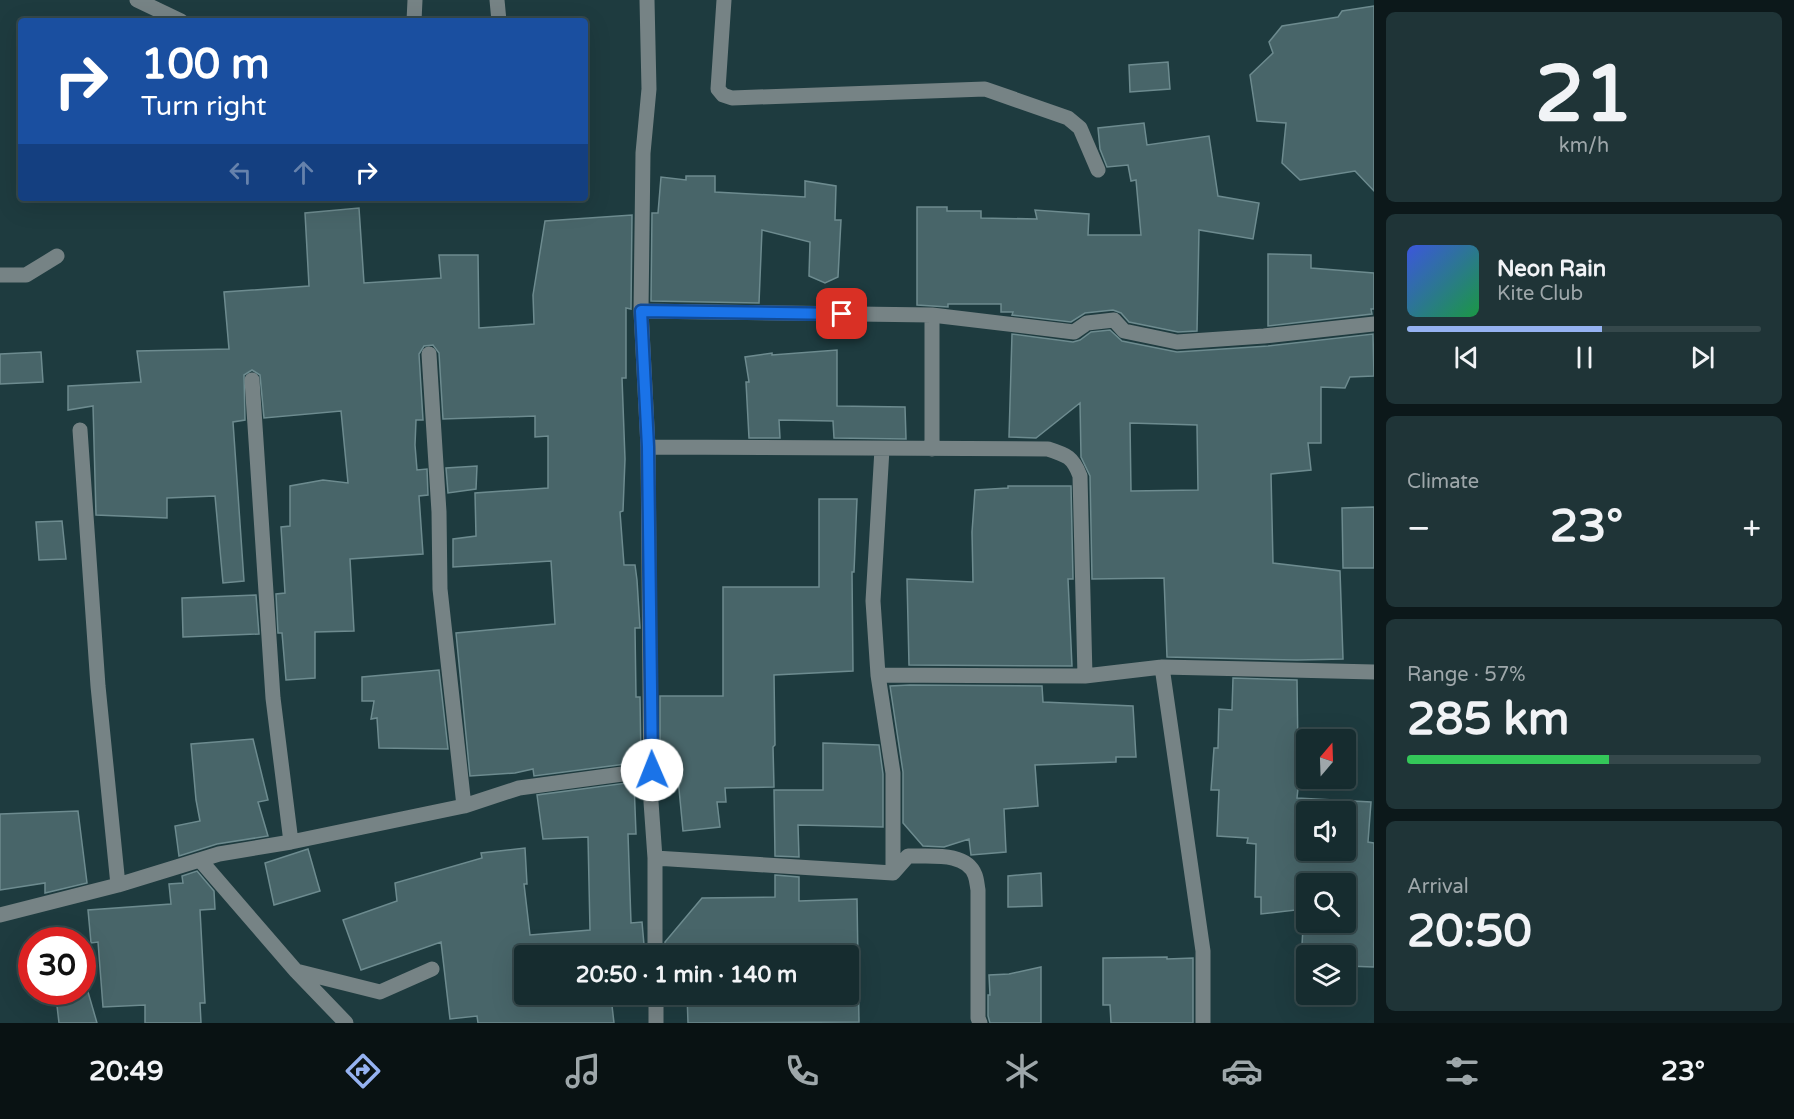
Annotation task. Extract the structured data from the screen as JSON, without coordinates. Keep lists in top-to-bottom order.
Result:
{
  "north": "top",
  "page": {
    "tile": [
      ["21", "km/h"],
      "Climate",
      ["Range · 57%", "285 km"],
      ["Arrival", "20:50"]
    ],
    "turn": ["100 m", "Turn right"],
    "song": ["Neon Rain", "Kite Club"],
    "heat": ["−", "23°", "+"],
    "limit": "30",
    "trip": "20:50 · 1 min · 140 m",
    "tabs": ["20:49", "23°"]
  }
}
